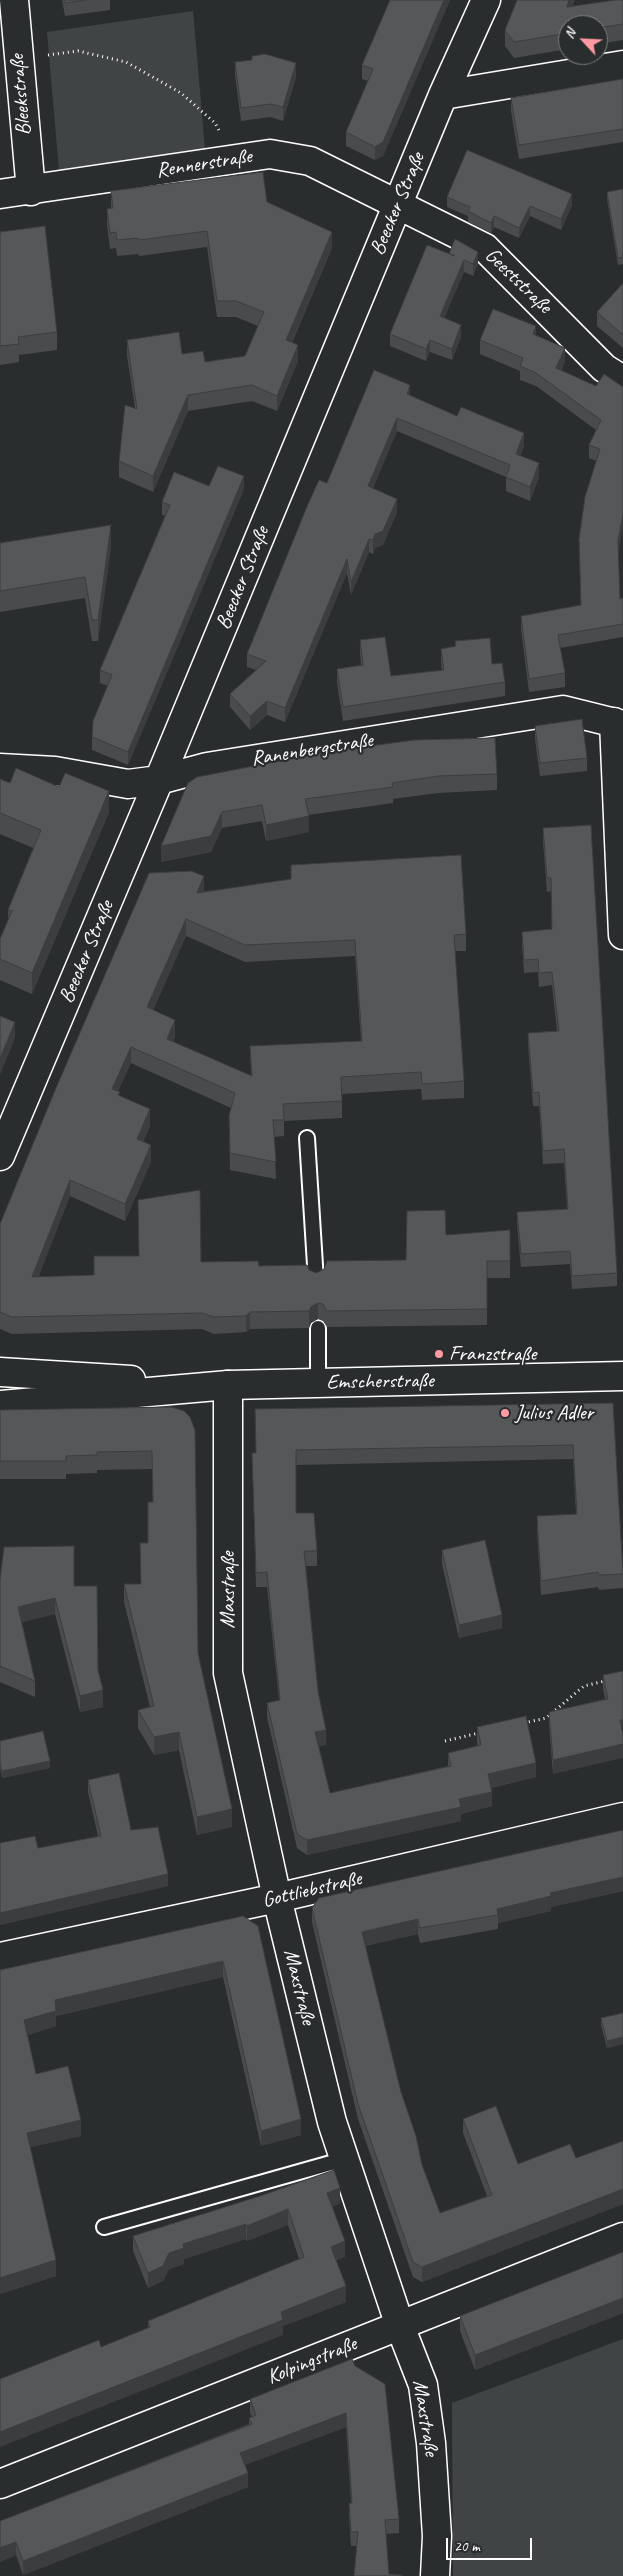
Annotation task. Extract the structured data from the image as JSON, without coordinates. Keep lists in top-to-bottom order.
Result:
{
  "streets": {
    "street": [
      "Bleekstraße",
      "Rennerstraße",
      "Beecker Straße",
      "Geeststraße",
      "Ranenbergstraße",
      "Emscherstraße",
      "Maxstraße",
      "Gottliebstraße",
      "Kolpingstraße"
    ]
  },
  "crossings": [
    ["Bleekstraße", "Rennerstraße"],
    ["Rennerstraße", "Beecker Straße"],
    ["Rennerstraße", "Geeststraße"],
    ["Beecker Straße", "Geeststraße"],
    ["Beecker Straße", "Ranenbergstraße"],
    ["Emscherstraße", "Maxstraße"],
    ["Maxstraße", "Gottliebstraße"],
    ["Maxstraße", "Kolpingstraße"]
  ],
  "places": ["Franzstraße", "Julius Adler"],
  "scale_bar": "20 m",
  "north": "top left"
}
